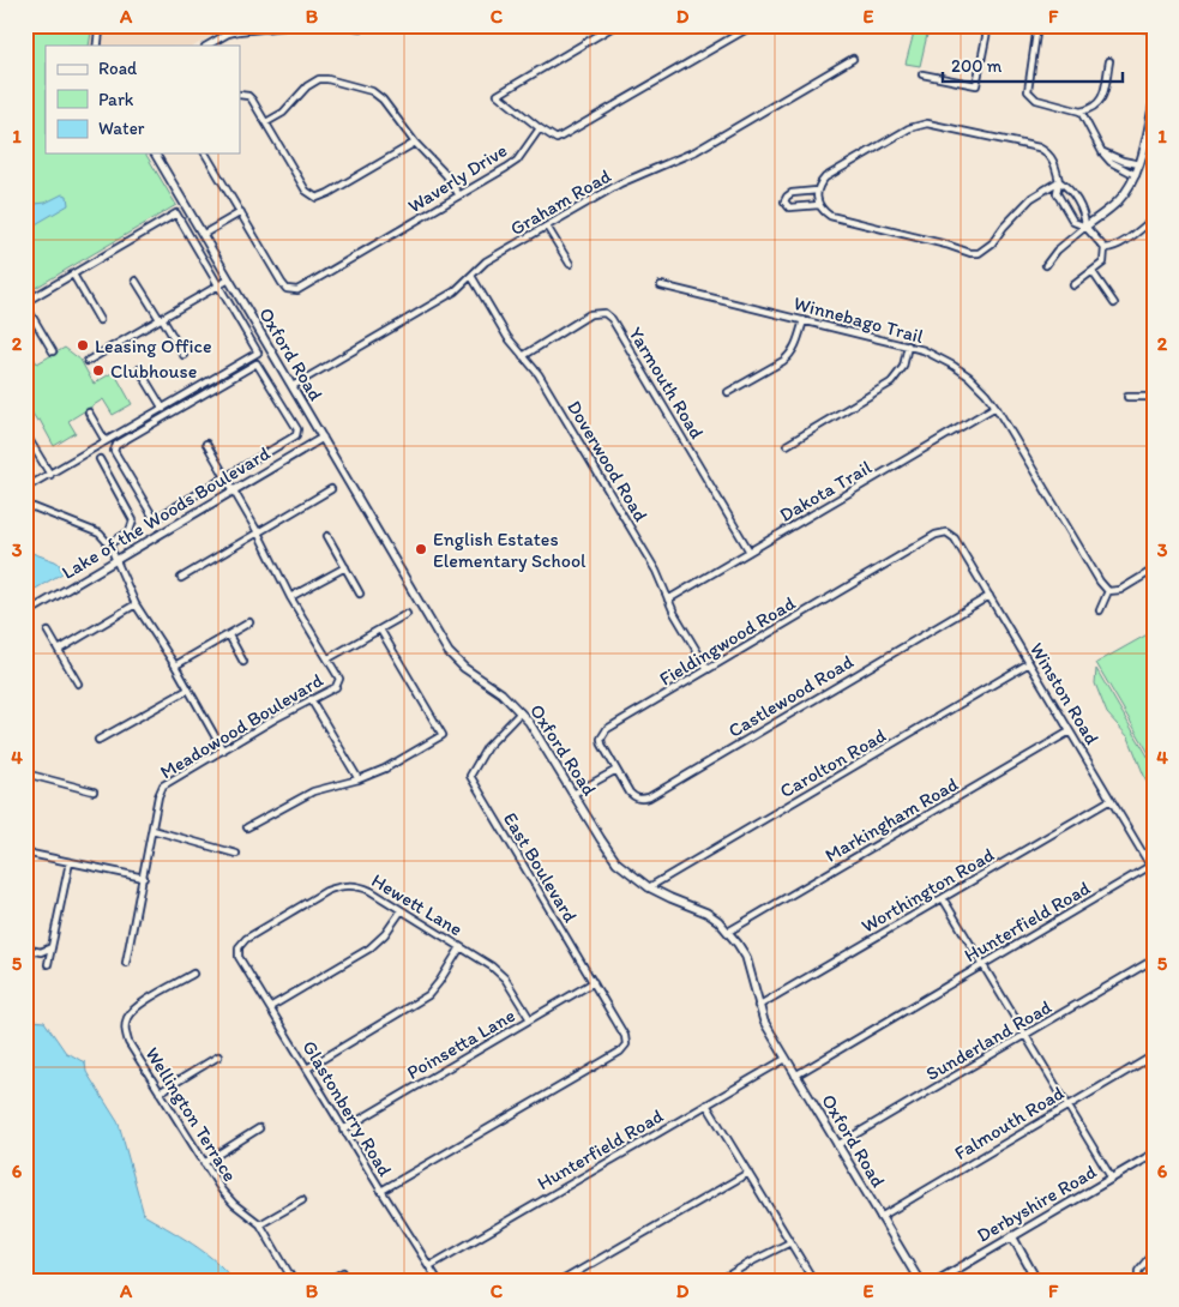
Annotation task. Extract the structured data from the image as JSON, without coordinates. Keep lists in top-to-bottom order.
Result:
{
  "streets": {
    "street": [
      "Waverly Drive",
      "Graham Road",
      "Winnebago Trail",
      "Oxford Road",
      "Yarmouth Road",
      "Doverwood Road",
      "Dakota Trail",
      "Lake of the Woods Boulevard",
      "Fieldingwood Road",
      "Winston Road",
      "Castlewood Road",
      "Meadowood Boulevard",
      "Carolton Road",
      "Markingham Road",
      "East Boulevard",
      "Worthington Road",
      "Hewett Lane",
      "Hunterfield Road",
      "Sunderland Road",
      "Poinsetta Lane",
      "Glastonberry Road",
      "Wellington Terrace",
      "Falmouth Road",
      "Derbyshire Road"
    ]
  },
  "crossings": [
    ["Graham Road", "Oxford Road"],
    ["Graham Road", "Doverwood Road"],
    ["Winnebago Trail", "Dakota Trail"],
    ["Oxford Road", "Lake of the Woods Boulevard"],
    ["Oxford Road", "Carolton Road"],
    ["Oxford Road", "Markingham Road"],
    ["Oxford Road", "East Boulevard"],
    ["Oxford Road", "Worthington Road"],
    ["Oxford Road", "Hunterfield Road"],
    ["Oxford Road", "Sunderland Road"],
    ["Oxford Road", "Falmouth Road"],
    ["Yarmouth Road", "Doverwood Road"],
    ["Yarmouth Road", "Dakota Trail"],
    ["Doverwood Road", "Dakota Trail"],
    ["Doverwood Road", "Fieldingwood Road"],
    ["Lake of the Woods Boulevard", "Meadowood Boulevard"],
    ["Fieldingwood Road", "Winston Road"],
    ["Fieldingwood Road", "Castlewood Road"],
    ["Winston Road", "Castlewood Road"],
    ["Winston Road", "Carolton Road"],
    ["Winston Road", "Markingham Road"],
    ["Winston Road", "Worthington Road"],
    ["Winston Road", "Hunterfield Road"],
    ["East Boulevard", "Poinsetta Lane"],
    ["East Boulevard", "Glastonberry Road"],
    ["Hewett Lane", "Poinsetta Lane"],
    ["Hewett Lane", "Glastonberry Road"],
    ["Hunterfield Road", "Glastonberry Road"],
    ["Poinsetta Lane", "Glastonberry Road"]
  ],
  "places": ["Leasing Office", "Clubhouse", "English Estates Elementary School"],
  "legend": ["Road", "Park", "Water"],
  "scale_bar": "200 m",
  "grid": {
    "columns": [
      "A",
      "B",
      "C",
      "D",
      "E",
      "F"
    ],
    "rows": [
      "1",
      "2",
      "3",
      "4",
      "5",
      "6"
    ]
  }
}
